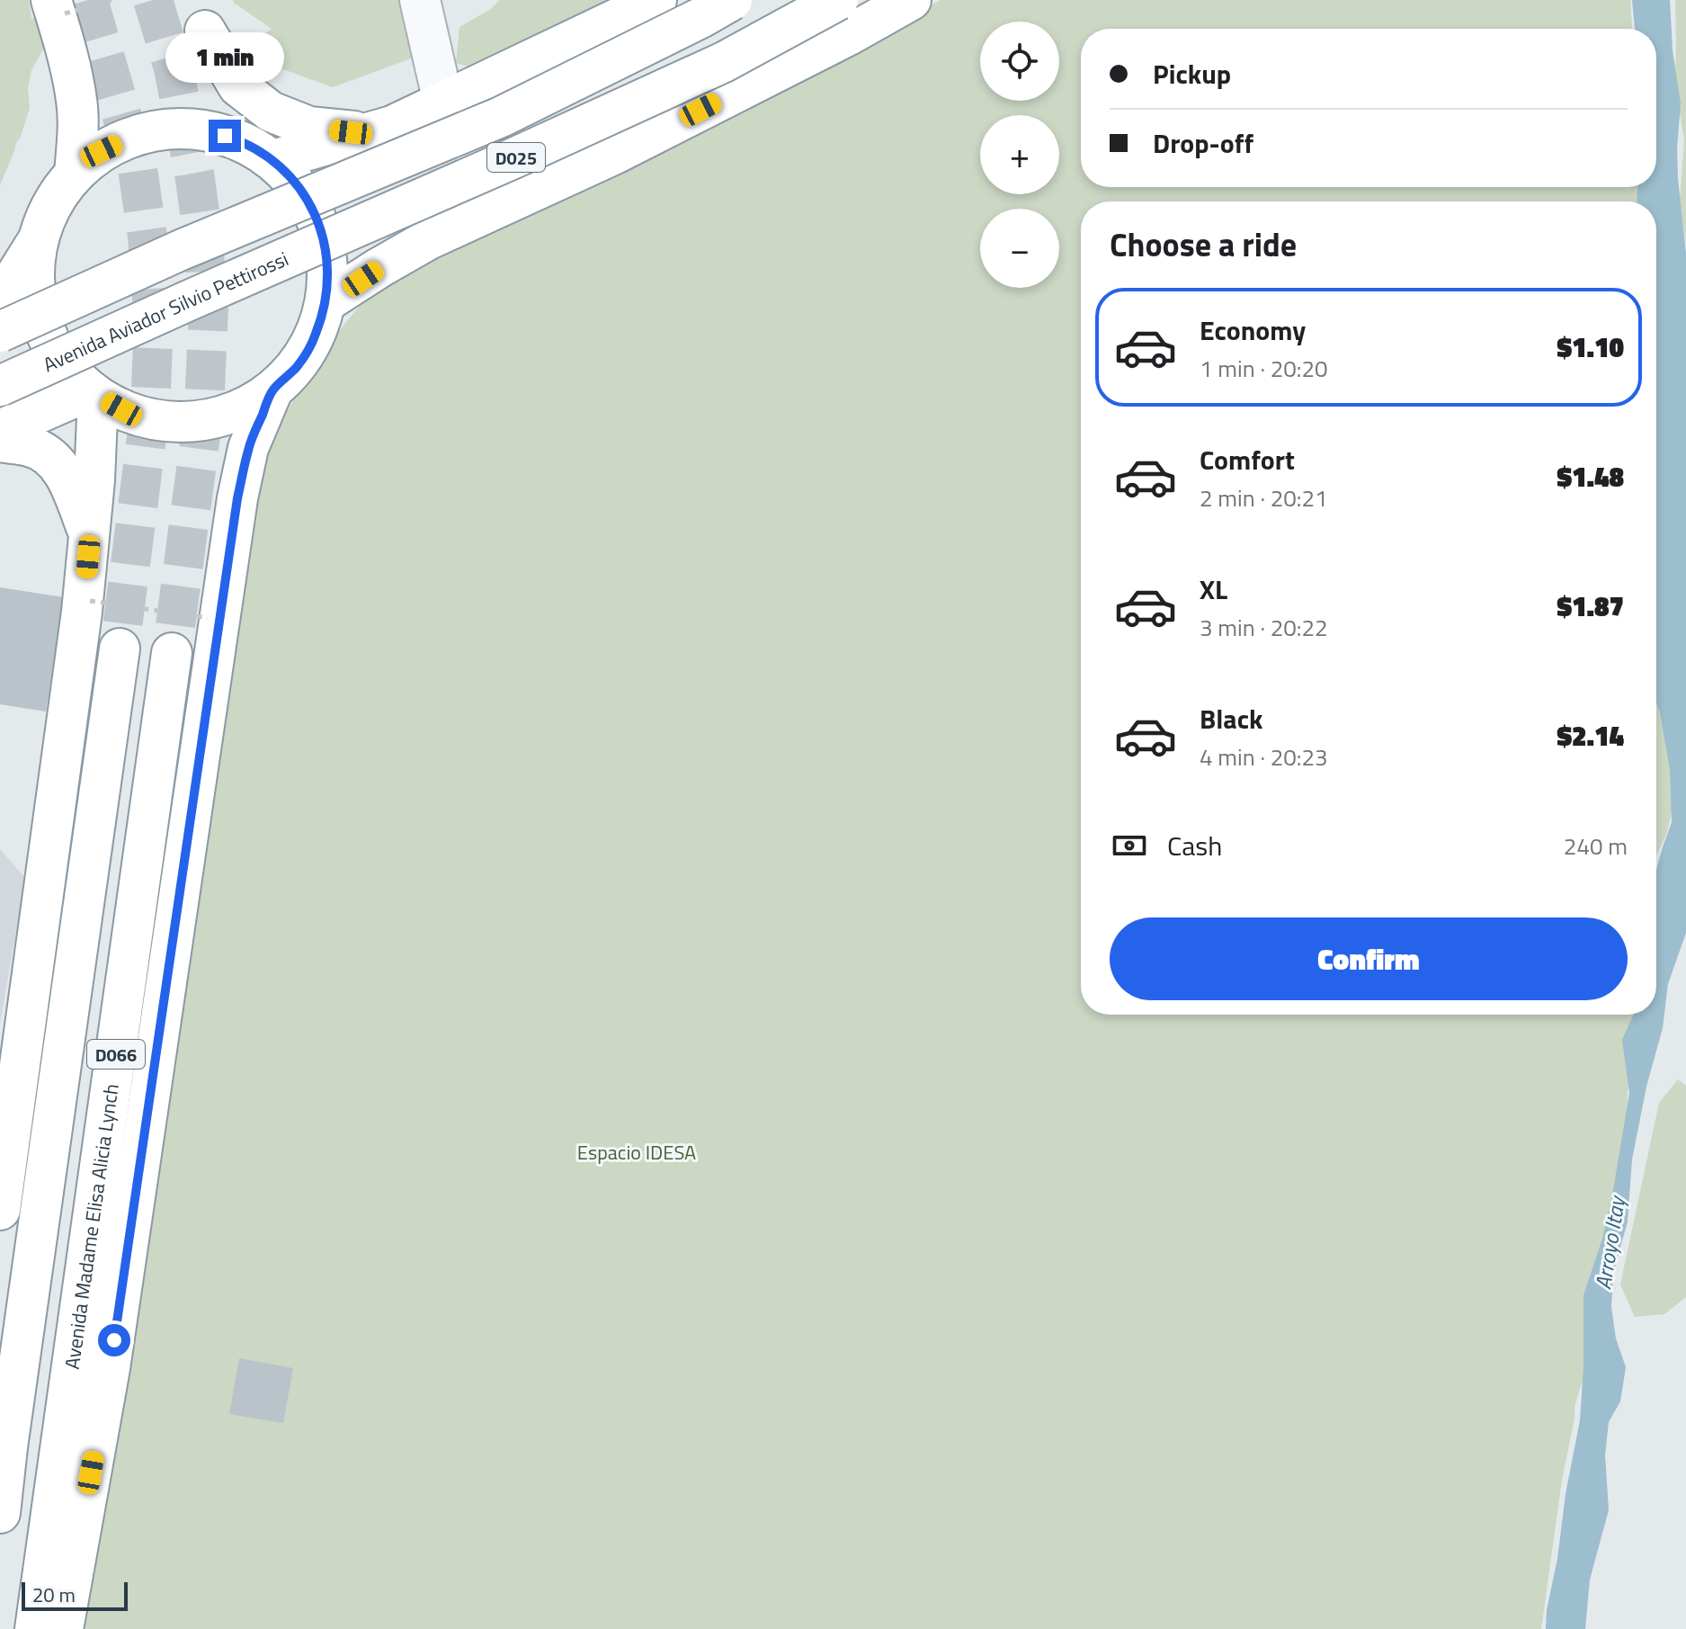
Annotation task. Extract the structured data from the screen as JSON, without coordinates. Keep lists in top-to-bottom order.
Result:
{
  "streets": {
    "highway": [
      "D025",
      "Avenida Aviador Silvio Pettirossi",
      "D066",
      "Avenida Madame Elisa Alicia Lynch"
    ]
  },
  "water": ["Arroyo Itay"],
  "parks": ["Espacio IDESA"],
  "scale_bar": "20 m",
  "page": {
    "map_buttons": ["+", "−"],
    "banner": ["Pickup", "Drop-off"],
    "bubble": "1 min",
    "heading": "Choose a ride",
    "list": [
      {
        "name": "Economy",
        "note": "1 min · 20:20",
        "value": "$1.10"
      },
      {
        "name": "Comfort",
        "note": "2 min · 20:21",
        "value": "$1.48"
      },
      {
        "name": "XL",
        "note": "3 min · 20:22",
        "value": "$1.87"
      },
      {
        "name": "Black",
        "note": "4 min · 20:23",
        "value": "$2.14"
      }
    ],
    "pay": ["Cash", "240 m"],
    "buttons": "Confirm",
    "scale": "20 m"
  }
}
